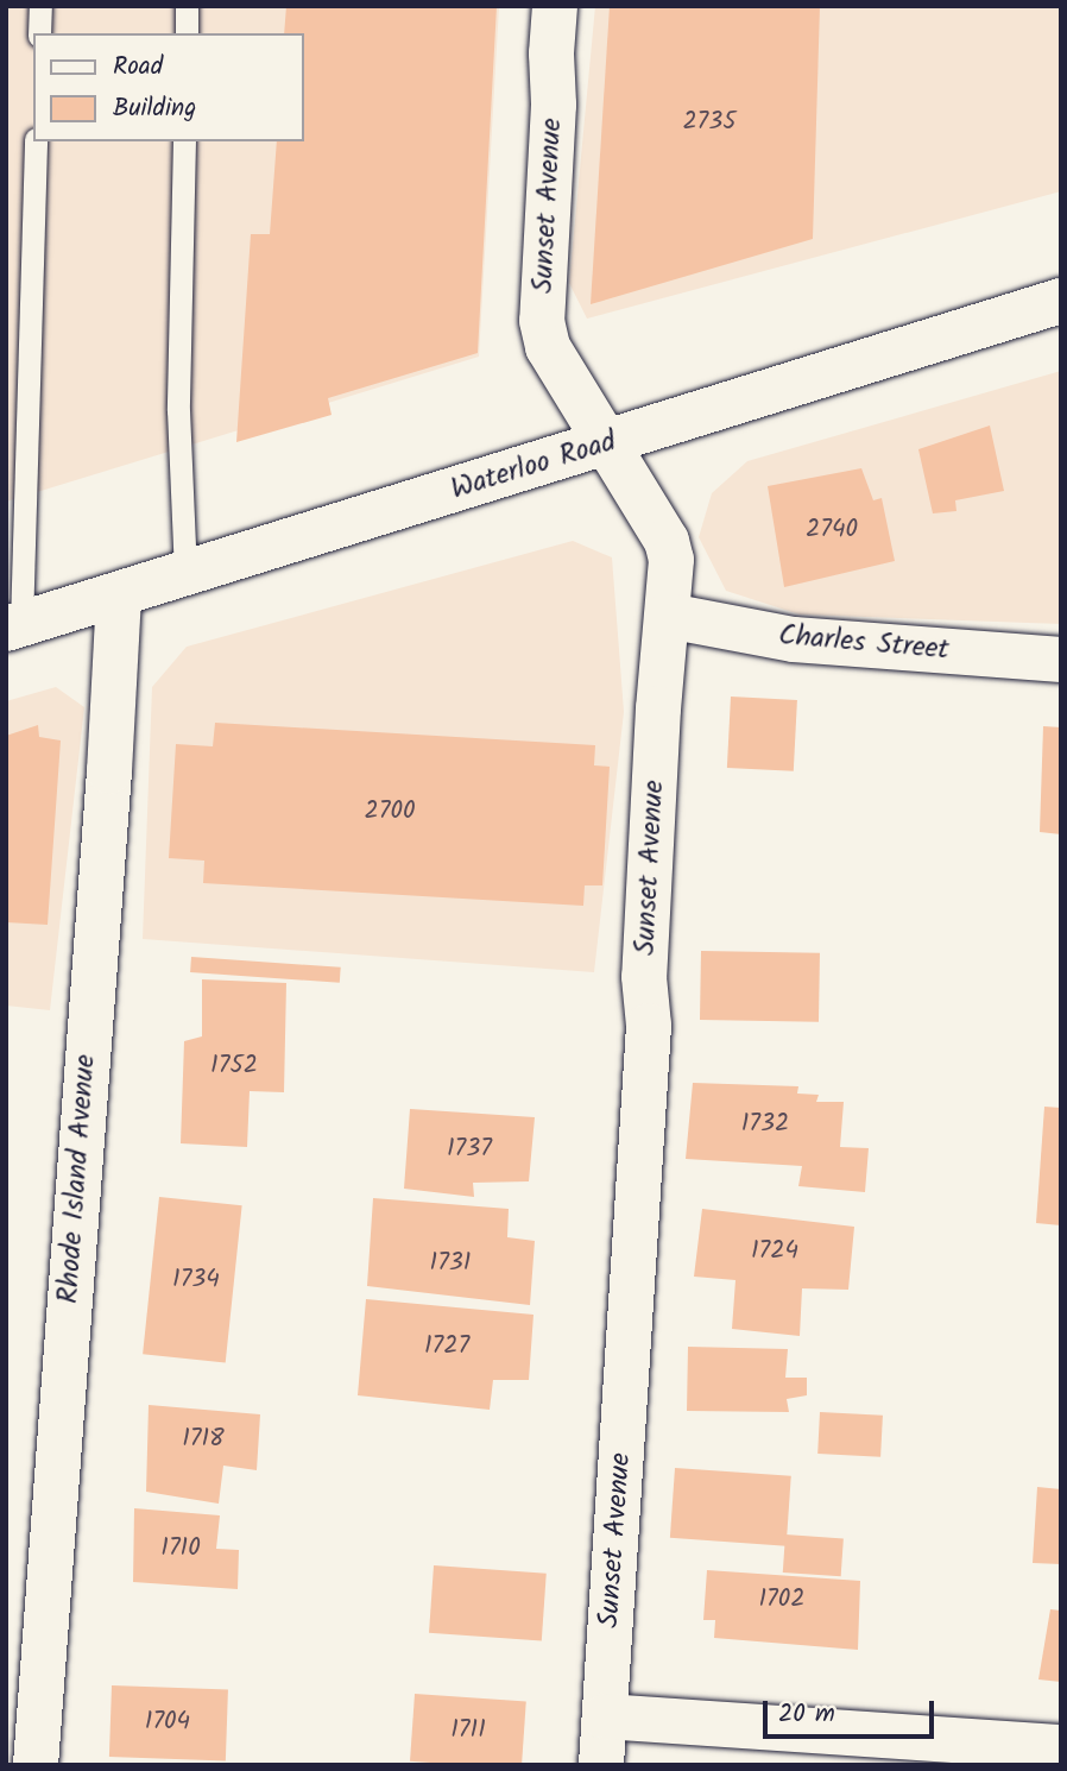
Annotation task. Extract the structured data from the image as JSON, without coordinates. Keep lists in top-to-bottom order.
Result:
{
  "streets": {
    "street": [
      "Sunset Avenue",
      "Waterloo Road",
      "Charles Street",
      "Rhode Island Avenue"
    ]
  },
  "crossings": [
    ["Sunset Avenue", "Waterloo Road"],
    ["Sunset Avenue", "Charles Street"],
    ["Waterloo Road", "Rhode Island Avenue"]
  ],
  "house_numbers": [
    "2735",
    "2740",
    "2700",
    "1752",
    "1732",
    "1737",
    "1724",
    "1731",
    "1734",
    "1727",
    "1718",
    "1710",
    "1702",
    "1704",
    "1711"
  ],
  "legend": ["Road", "Building"],
  "scale_bar": "20 m"
}
